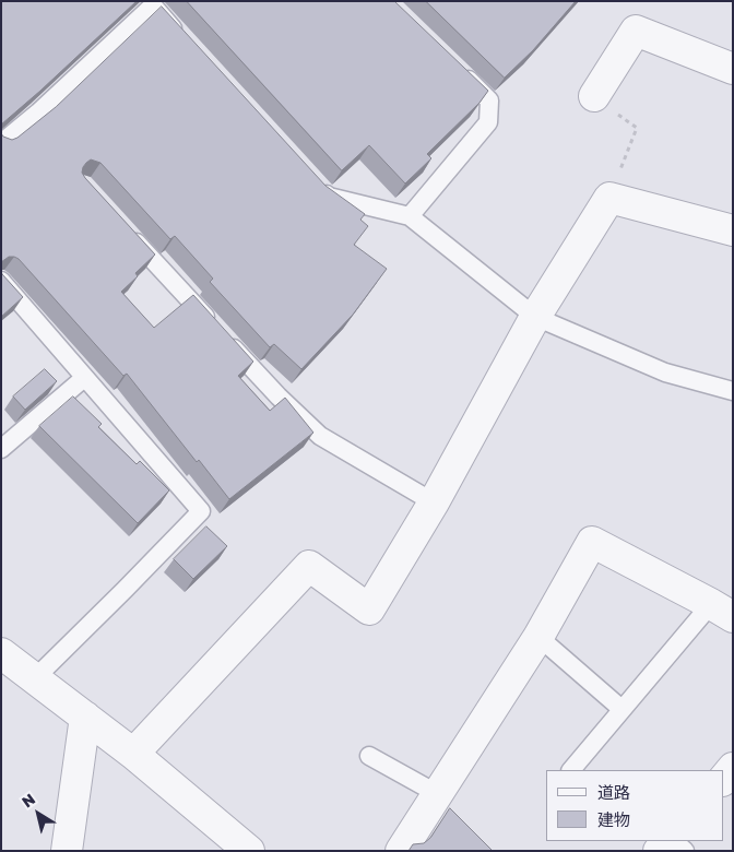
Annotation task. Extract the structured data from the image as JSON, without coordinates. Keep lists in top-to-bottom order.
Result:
{
  "legend": ["道路", "建物"],
  "north": "top left"
}
